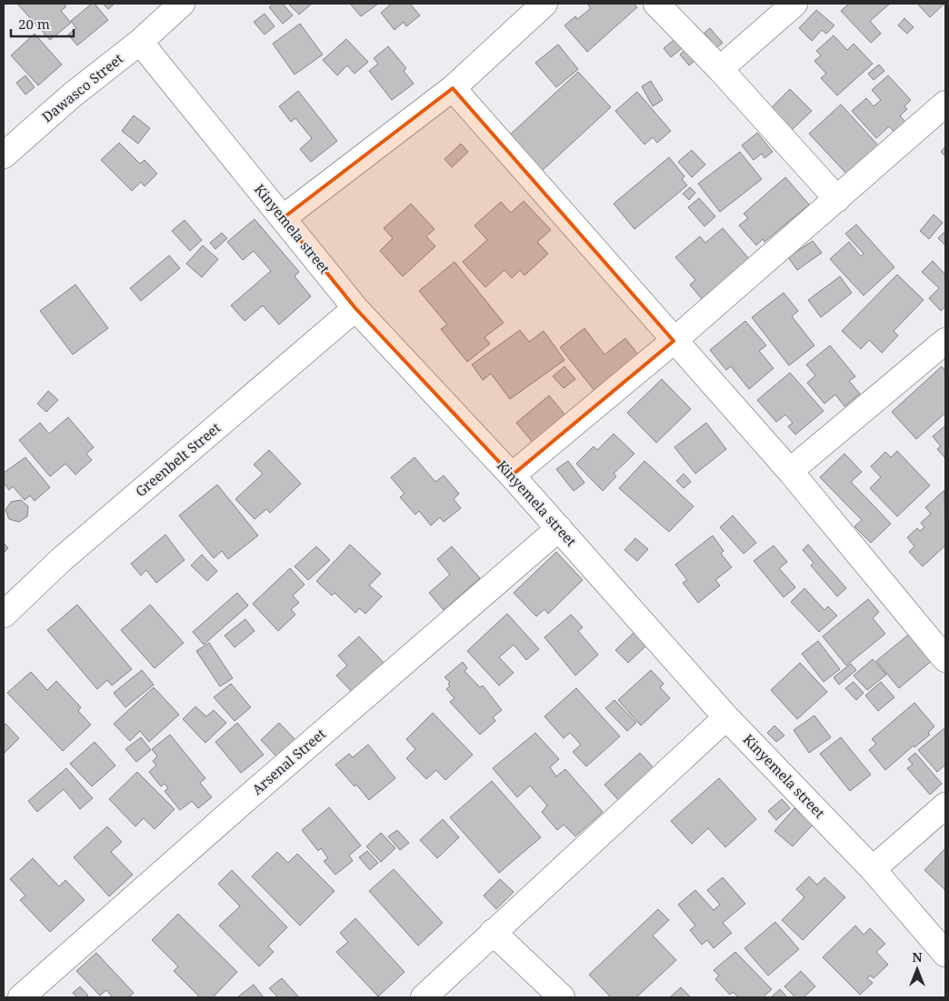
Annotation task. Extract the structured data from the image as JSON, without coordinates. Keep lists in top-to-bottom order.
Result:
{
  "streets": {
    "street": [
      "Dawasco Street",
      "Kinyemela street",
      "Greenbelt Street",
      "Arsenal Street"
    ]
  },
  "crossings": [
    ["Dawasco Street", "Kinyemela street"],
    ["Kinyemela street", "Greenbelt Street"],
    ["Kinyemela street", "Arsenal Street"]
  ],
  "scale_bar": "20 m",
  "north": "top"
}
